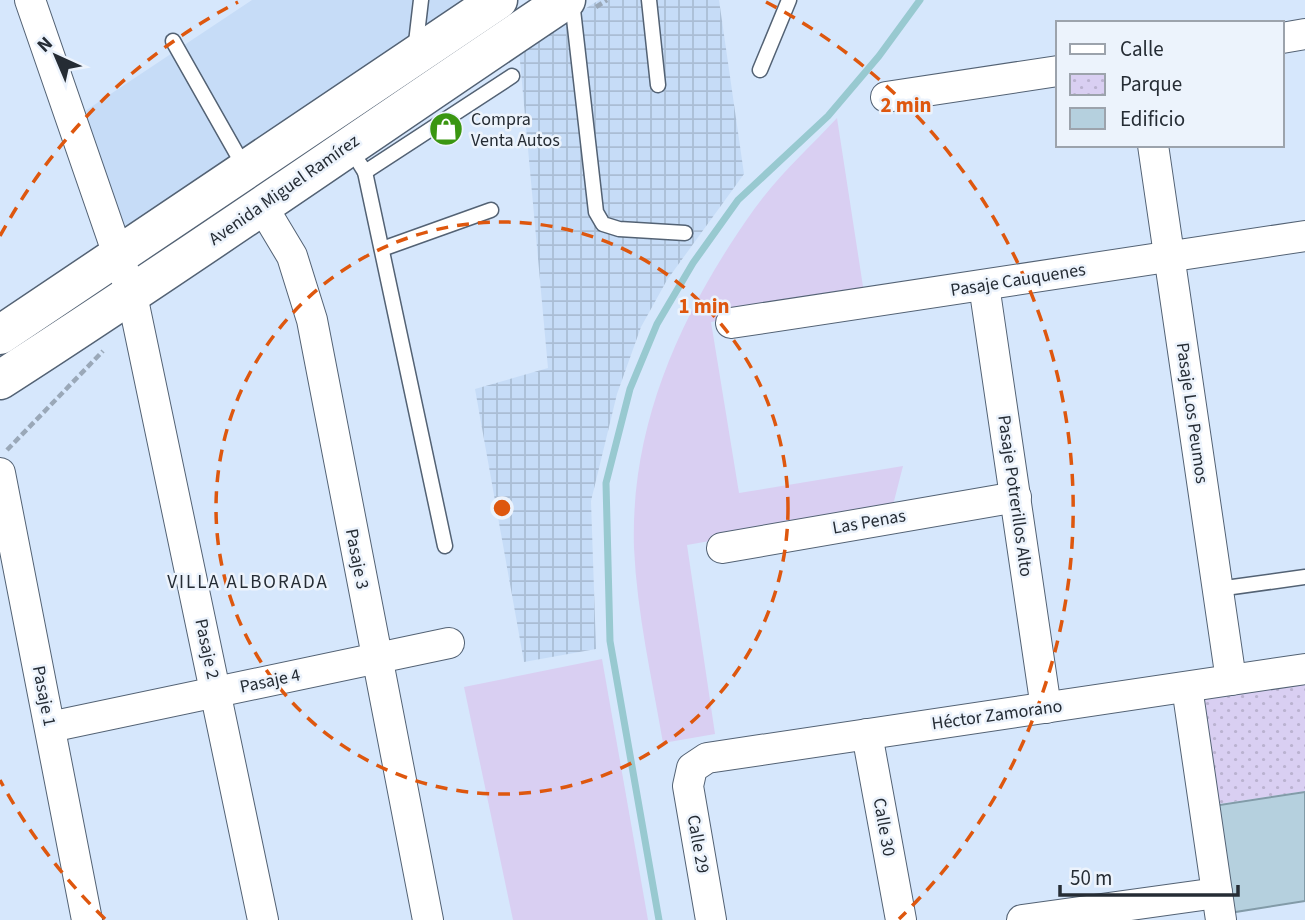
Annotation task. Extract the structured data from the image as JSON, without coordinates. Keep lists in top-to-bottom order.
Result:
{
  "streets": {
    "main road": ["Avenida Miguel Ramírez"],
    "street": [
      "Pasaje Cauquenes",
      "Pasaje Los Peumos",
      "Pasaje Potrerillos Alto",
      "Las Penas",
      "Pasaje 3",
      "Pasaje 2",
      "Pasaje 4",
      "Pasaje 1",
      "Héctor Zamorano",
      "Calle 30",
      "Calle 29"
    ]
  },
  "crossings": [
    ["Avenida Miguel Ramírez", "Pasaje 3"],
    ["Avenida Miguel Ramírez", "Pasaje 2"],
    ["Pasaje Cauquenes", "Pasaje Los Peumos"],
    ["Pasaje Cauquenes", "Pasaje Potrerillos Alto"],
    ["Pasaje Los Peumos", "Héctor Zamorano"],
    ["Pasaje Potrerillos Alto", "Las Penas"],
    ["Pasaje Potrerillos Alto", "Héctor Zamorano"],
    ["Pasaje 3", "Pasaje 4"],
    ["Pasaje 2", "Pasaje 4"],
    ["Pasaje 4", "Pasaje 1"],
    ["Héctor Zamorano", "Calle 30"],
    ["Héctor Zamorano", "Calle 29"]
  ],
  "districts": ["VILLA ALBORADA"],
  "places": {
    "shop": ["Compra Venta Autos"]
  },
  "legend": ["Calle", "Parque", "Edificio"],
  "scale_bar": "50 m",
  "north": "top left",
  "rings": ["2 min", "1 min"]
}
